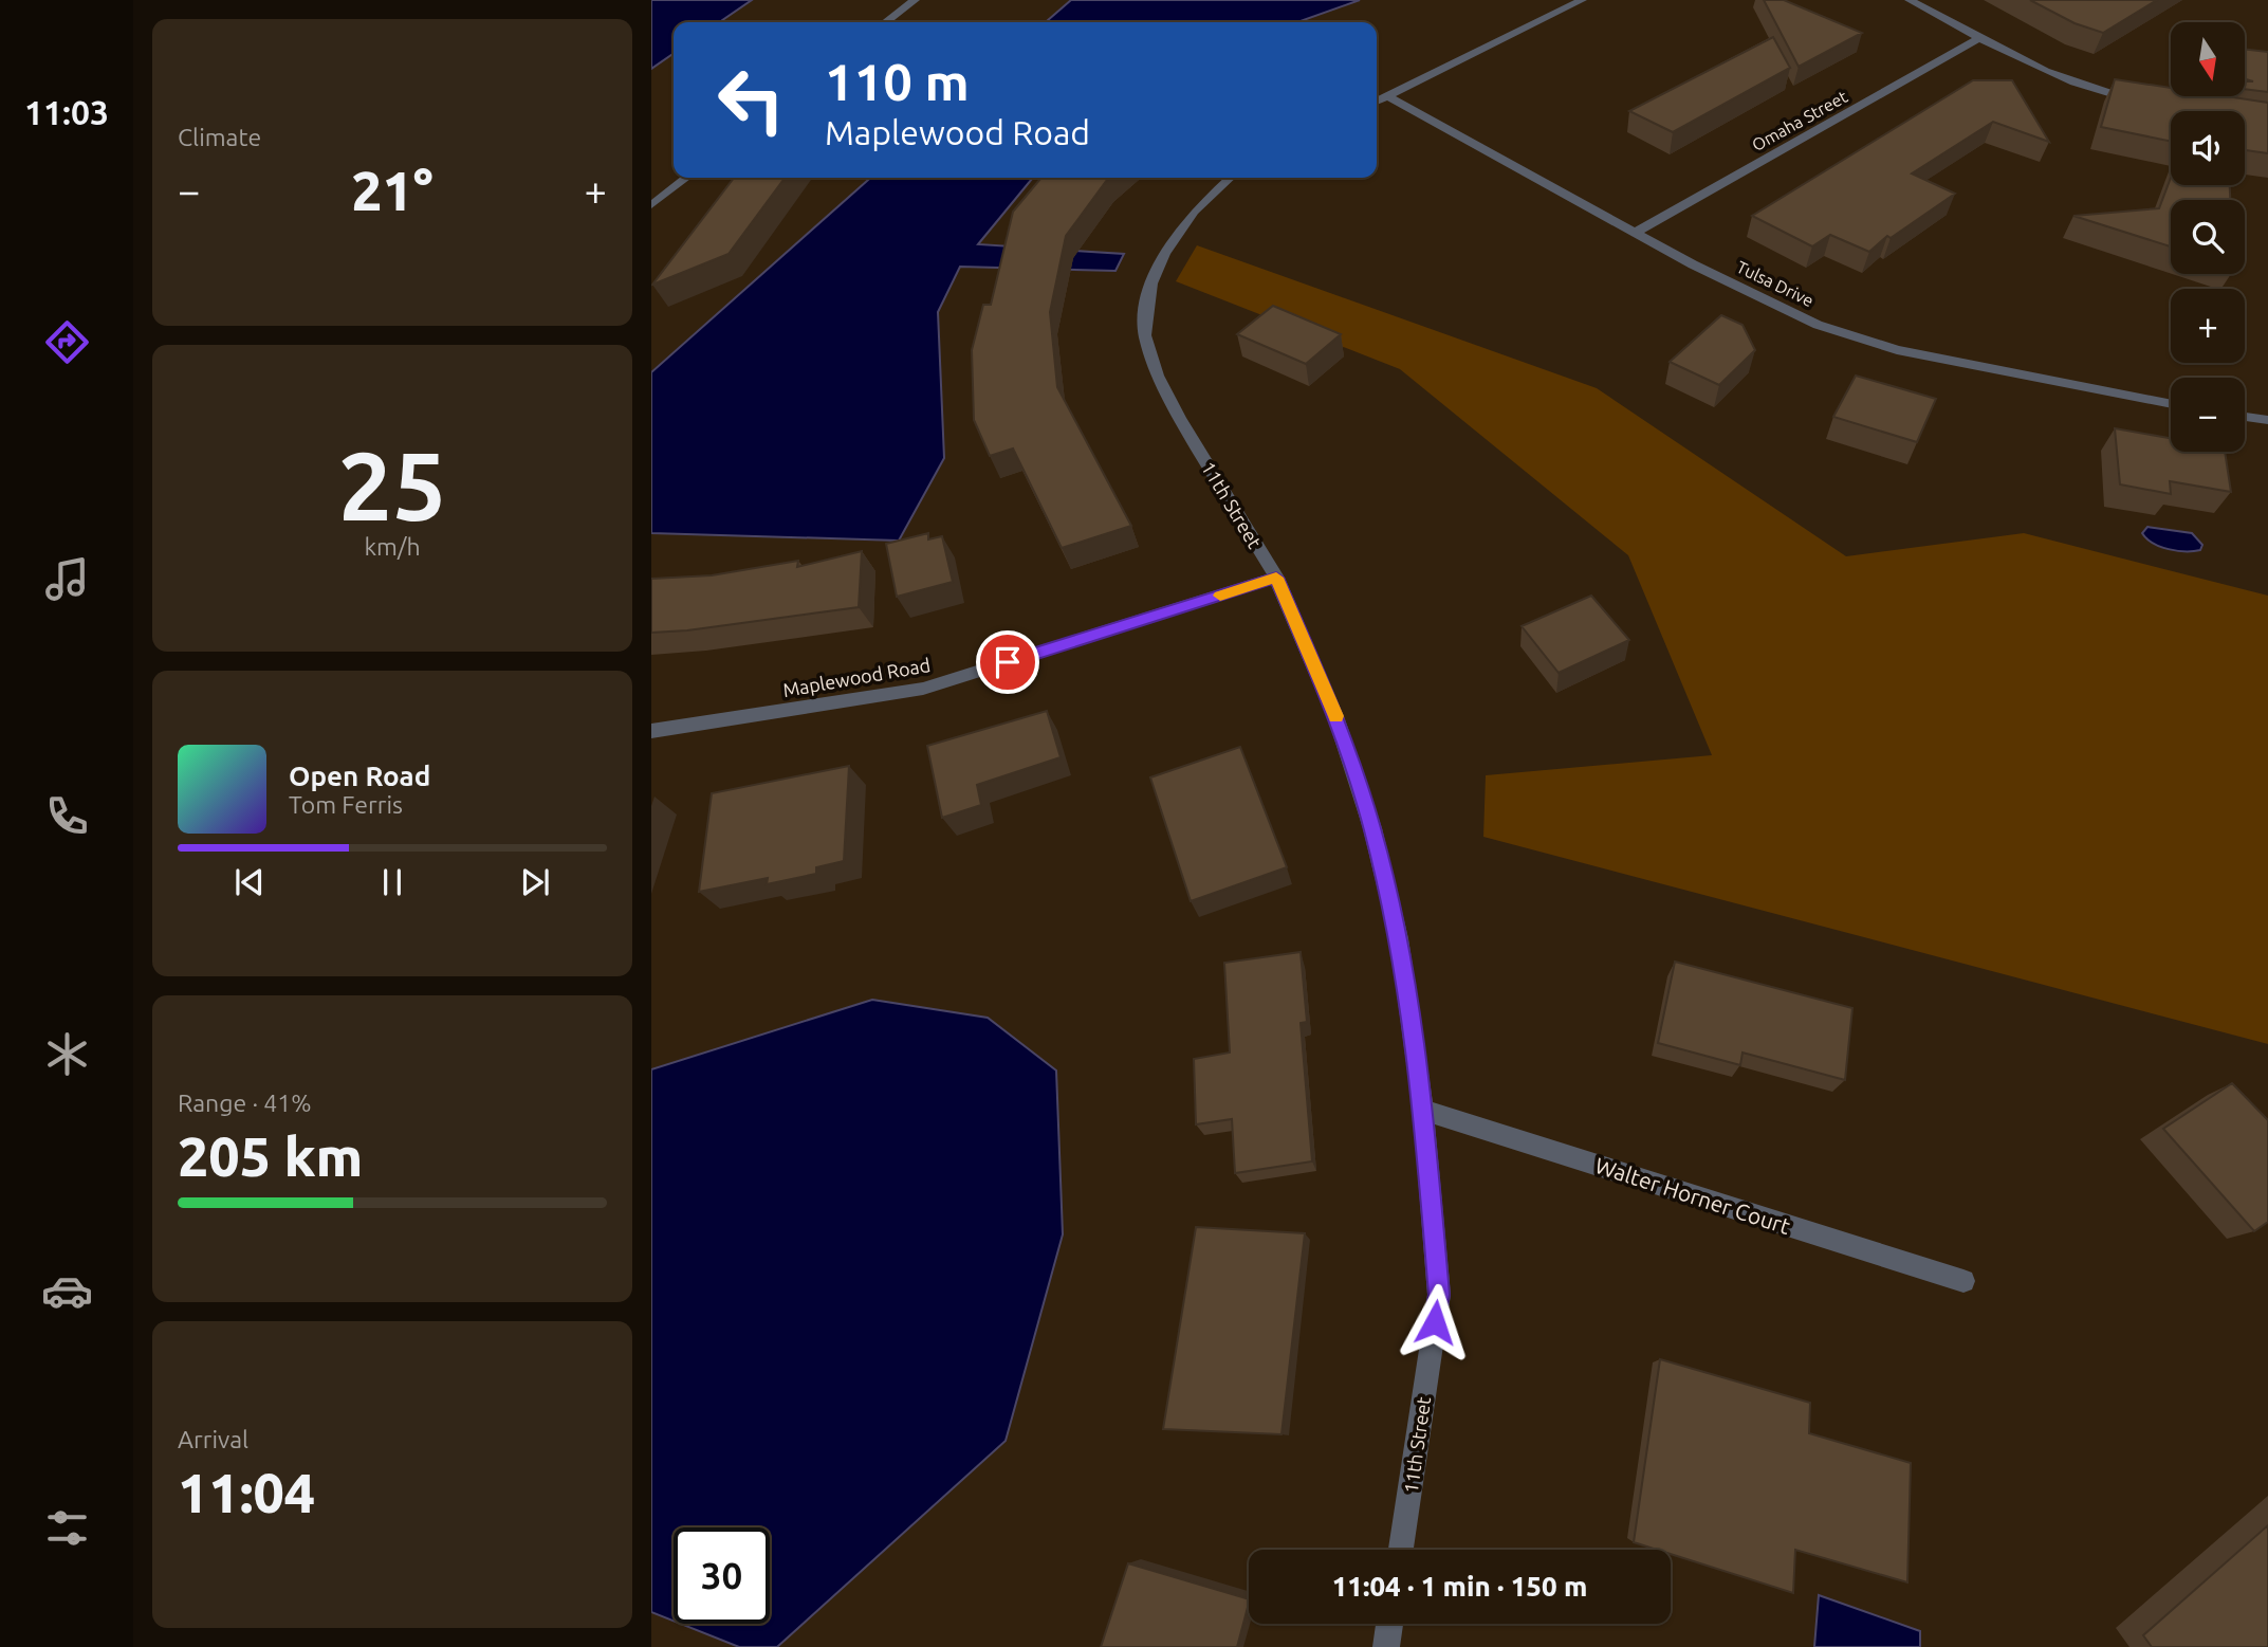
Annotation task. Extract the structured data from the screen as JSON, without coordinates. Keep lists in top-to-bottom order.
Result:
{
  "streets": {
    "street": [
      "Omaha Street",
      "Tulsa Drive",
      "11th Street",
      "Maplewood Road",
      "Walter Horner Court"
    ]
  },
  "crossings": [
    ["Omaha Street", "Tulsa Drive"],
    ["11th Street", "Maplewood Road"],
    ["11th Street", "Walter Horner Court"]
  ],
  "north": "bottom",
  "page": {
    "tabs": "11:03",
    "tile": [
      "Climate",
      ["25", "km/h"],
      ["Range · 41%", "205 km"],
      ["Arrival", "11:04"]
    ],
    "map_buttons": ["+", "−"],
    "turn": ["110 m", "Maplewood Road"],
    "heat": ["−", "21°", "+"],
    "song": ["Open Road", "Tom Ferris"],
    "limit": "30",
    "trip": "11:04 · 1 min · 150 m"
  }
}
